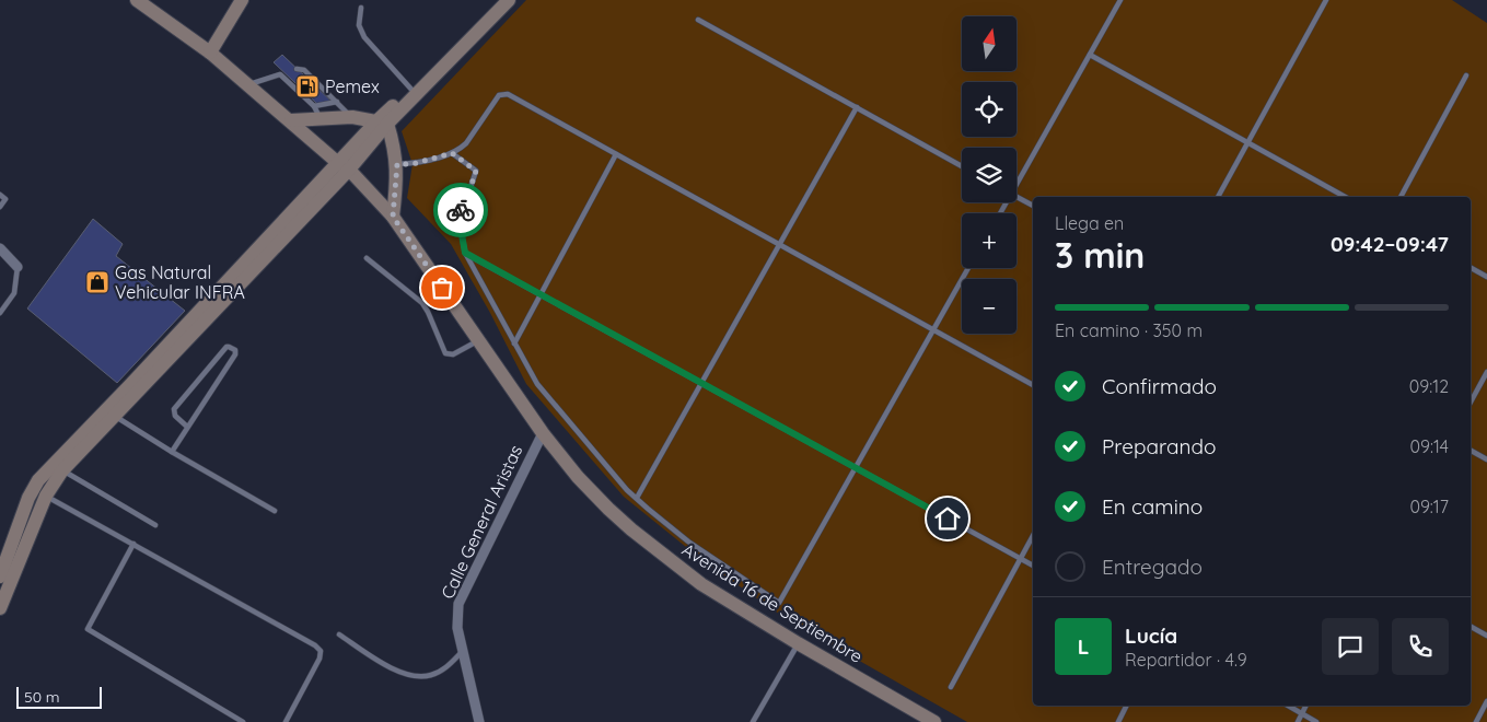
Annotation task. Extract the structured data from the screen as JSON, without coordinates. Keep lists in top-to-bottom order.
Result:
{
  "streets": {
    "main road": ["Avenida 16 de Septiembre"],
    "street": ["Calle General Aristas"]
  },
  "crossings": [
    ["Calle General Aristas", "Avenida 16 de Septiembre"]
  ],
  "places": {
    "fuel station": ["Pemex"],
    "shop": ["Gas Natural Vehicular INFRA"]
  },
  "scale_bar": "50 m",
  "north": "top",
  "page": {
    "map_buttons": ["+", "−"],
    "heading": ["3 min", "Llega en", "09:42–09:47"],
    "panel": ["Lucía", "Repartidor · 4.9"],
    "bar": "En camino · 350 m",
    "list": [
      ["Confirmado", "09:12"],
      ["Preparando", "09:14"],
      ["En camino", "09:17"],
      "Entregado"
    ],
    "round": "L",
    "scale": "50 m"
  }
}
